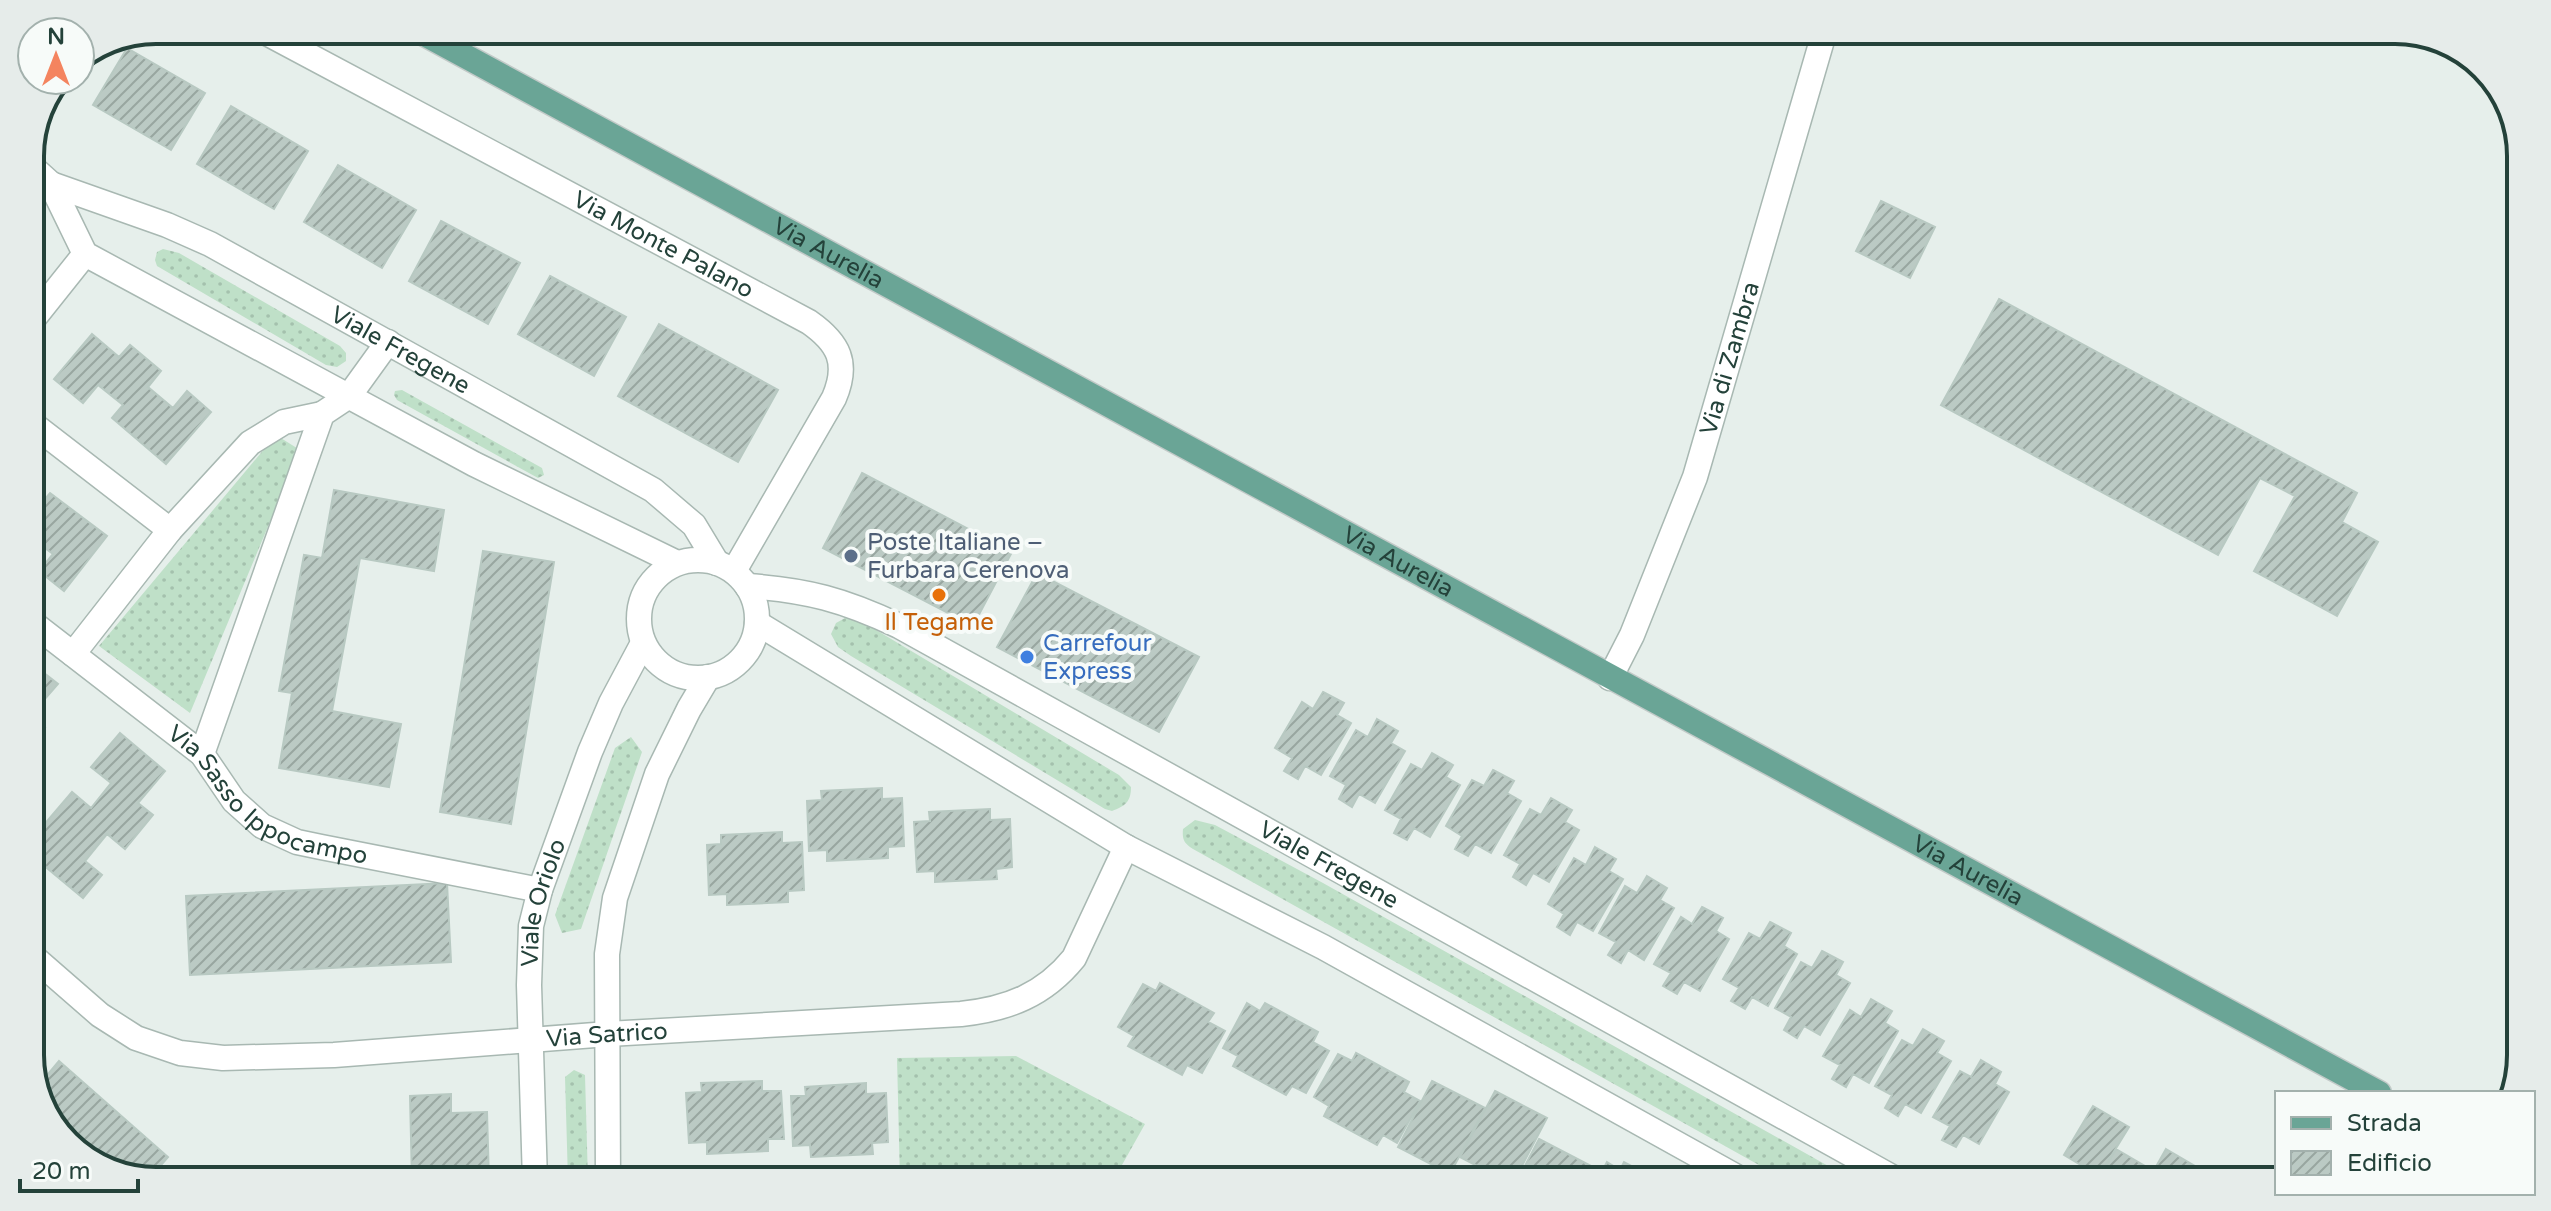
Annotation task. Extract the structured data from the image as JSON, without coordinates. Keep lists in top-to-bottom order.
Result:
{
  "streets": {
    "main road": ["Via Aurelia"],
    "street": [
      "Via Monte Palano",
      "Viale Fregene",
      "Via di Zambra",
      "Via Sasso Ippocampo",
      "Viale Oriolo",
      "Via Satrico"
    ]
  },
  "crossings": [
    ["Via Monte Palano", "Viale Fregene"],
    ["Via Monte Palano", "Viale Oriolo"],
    ["Via Aurelia", "Via di Zambra"],
    ["Viale Fregene", "Viale Oriolo"],
    ["Via Sasso Ippocampo", "Viale Oriolo"],
    ["Viale Oriolo", "Via Satrico"]
  ],
  "places": ["Poste Italiane – Furbara Cerenova", "Il Tegame", "Carrefour Express"],
  "legend": ["Strada", "Edificio"],
  "scale_bar": "20 m",
  "north": "top"
}
